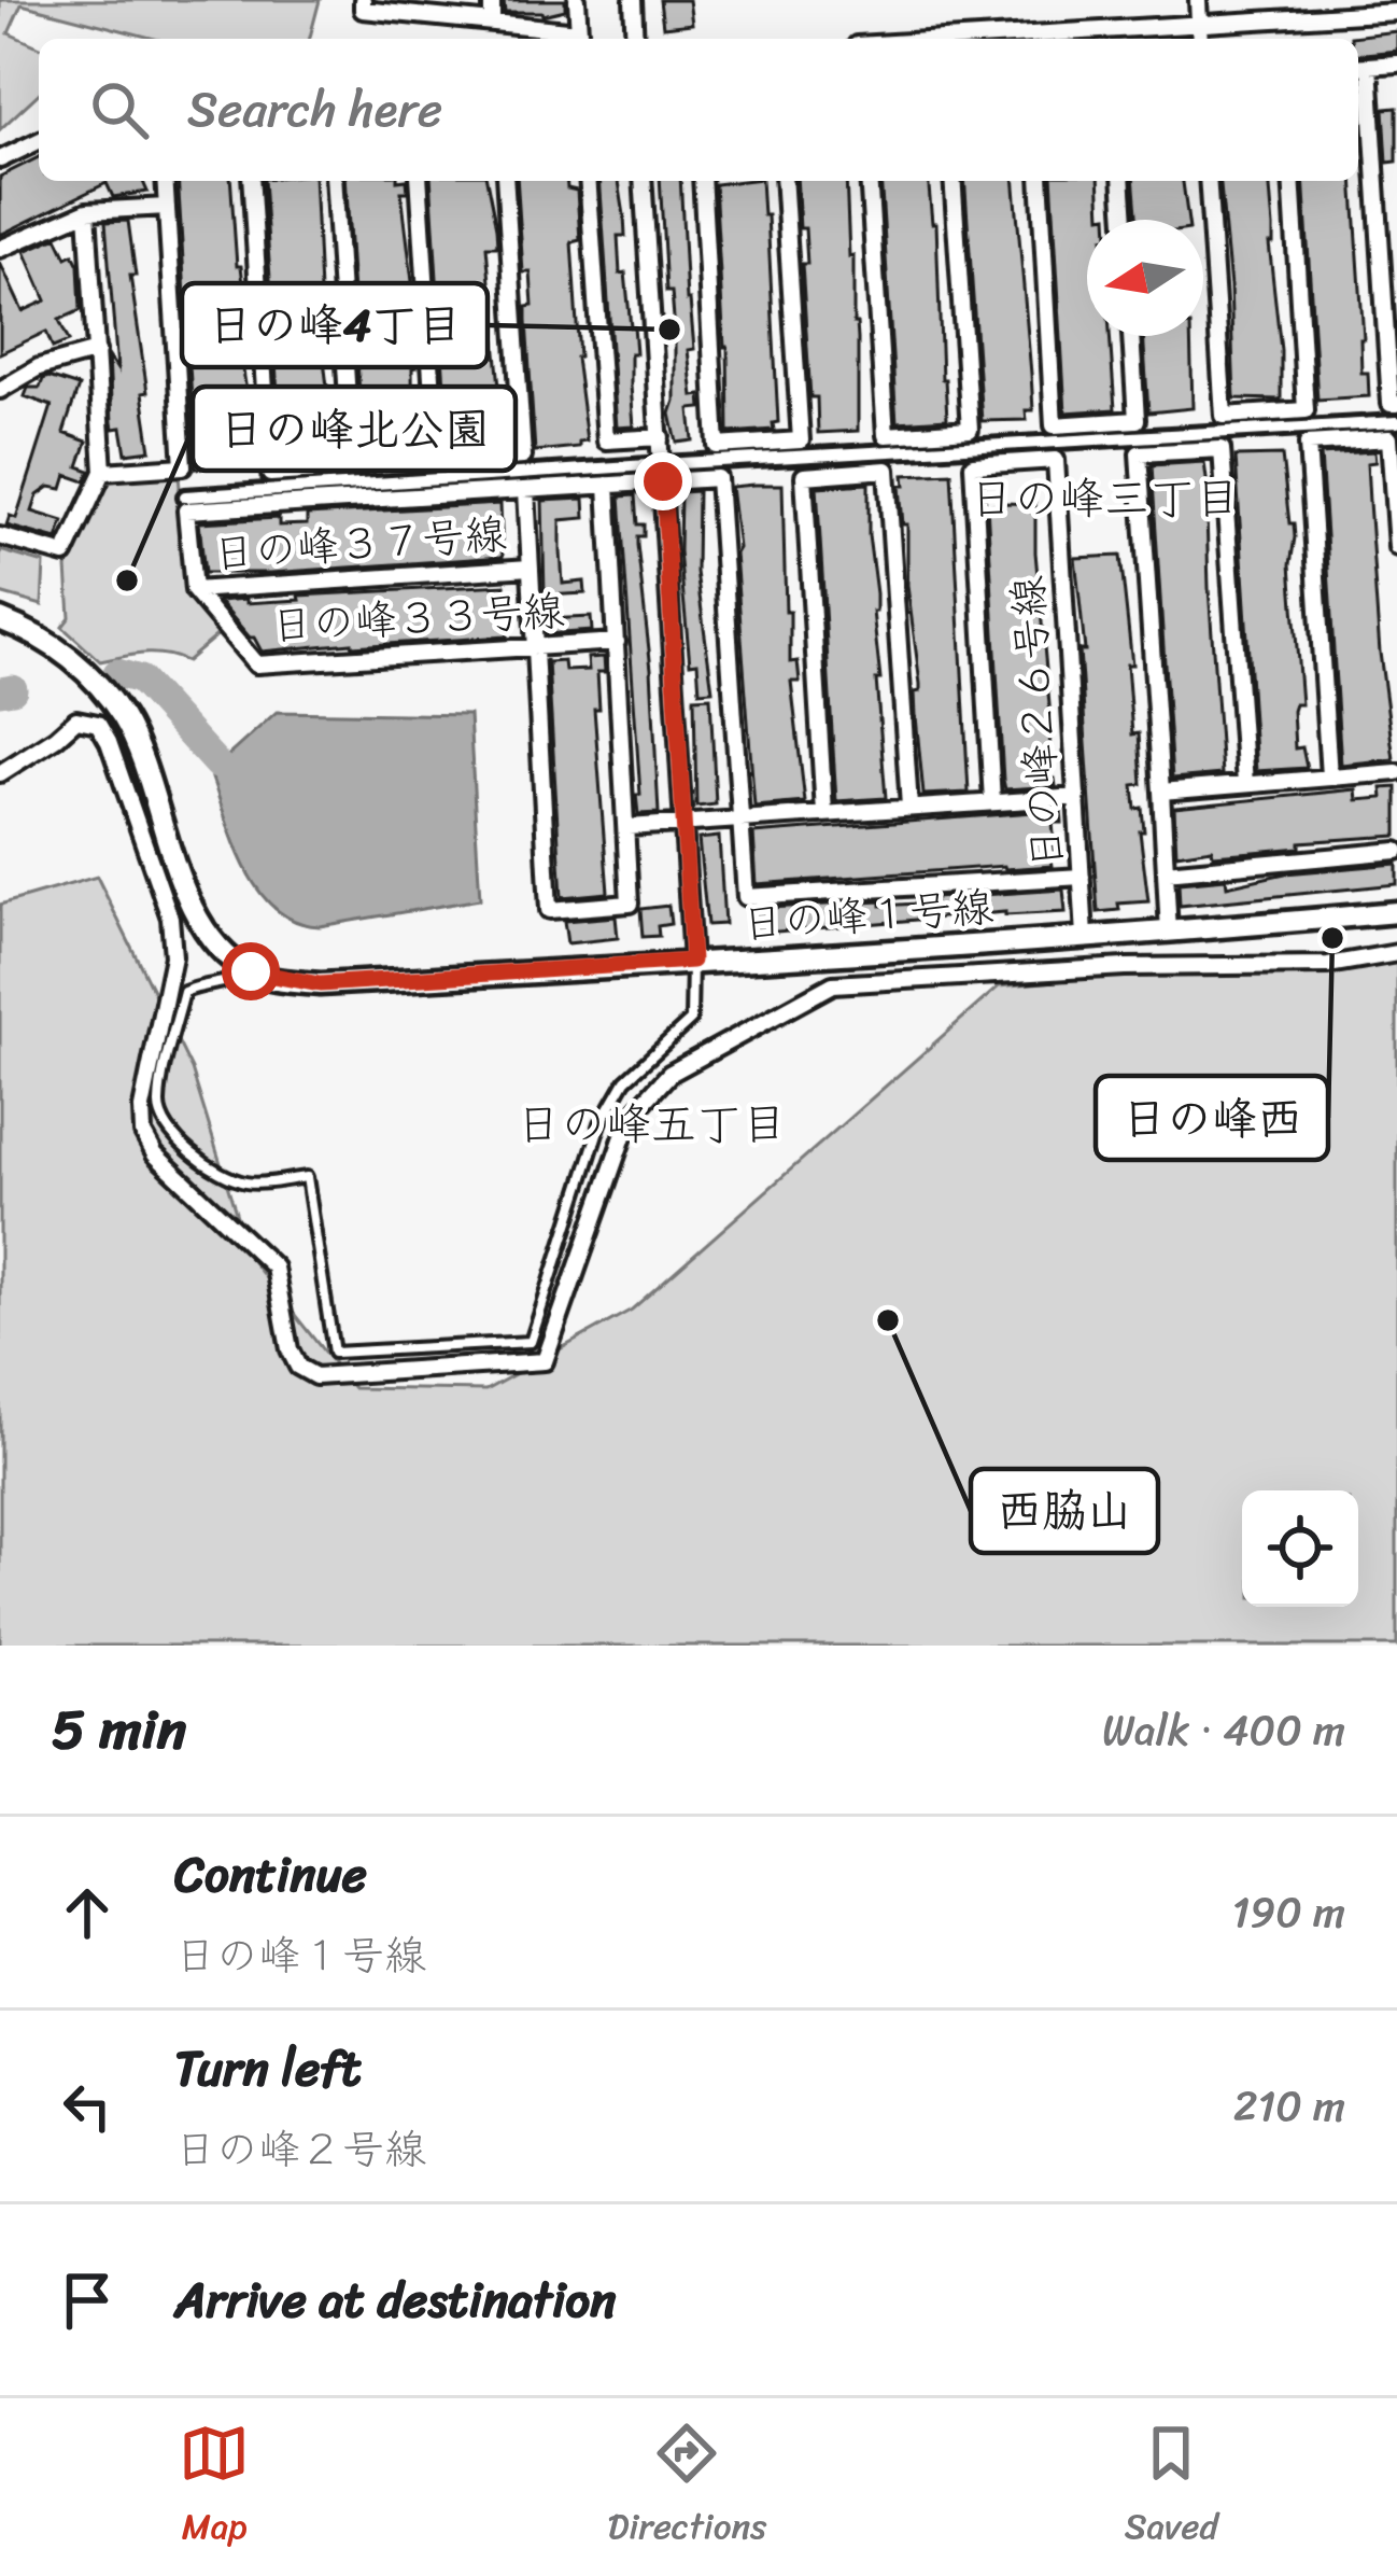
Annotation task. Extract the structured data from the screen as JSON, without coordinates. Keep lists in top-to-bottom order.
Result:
{
  "streets": {
    "street": [
      "日の峰３７号線",
      "日の峰３３号線",
      "日の峰２６号線",
      "日の峰１号線"
    ]
  },
  "crossings": [
    ["日の峰３７号線", "日の峰３３号線"],
    ["日の峰２６号線", "日の峰１号線"]
  ],
  "districts": ["日の峰三丁目", "日の峰五丁目"],
  "places": [
    "日の峰4丁目",
    "日の峰北公園",
    "日の峰西",
    "西脇山"
  ],
  "north": "left",
  "page": {
    "search": "Search here",
    "heading": ["5 min", "Walk · 400 m"],
    "list": [
      ["Continue", "日の峰１号線", "190 m"],
      ["Turn left", "日の峰２号線", "210 m"],
      "Arrive at destination"
    ],
    "nav": ["Map", "Directions", "Saved"]
  }
}
